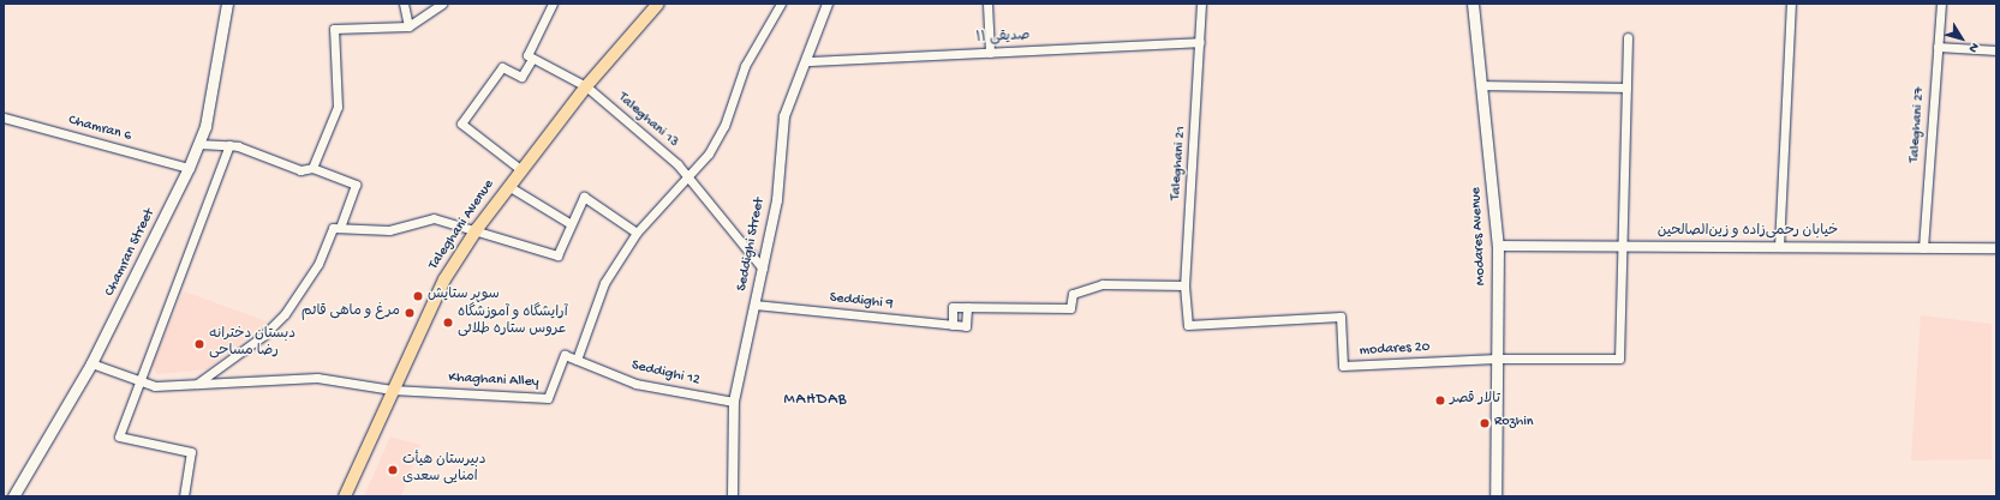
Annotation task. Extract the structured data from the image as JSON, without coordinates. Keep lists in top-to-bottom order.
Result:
{
  "streets": {
    "main road": ["Taleghani Avenue", "Modares Avenue", "Chamran Street"],
    "street": [
      "صدیقی ۱۱",
      "Taleghani 13",
      "Taleghani 27",
      "Chamran 6",
      "Taleghani 21",
      "خیابان رحمی‌زاده و زین‌الصالحین",
      "Seddighi Street",
      "Seddighi 9",
      "modares 20",
      "Seddighi 12",
      "Khaghani Alley"
    ]
  },
  "crossings": [
    ["صدیقی ۱۱", "Taleghani 21"],
    ["صدیقی ۱۱", "Seddighi Street"],
    ["Taleghani 13", "Taleghani Avenue"],
    ["Taleghani 13", "Seddighi Street"],
    ["Taleghani 27", "خیابان رحمی‌زاده و زین‌الصالحین"],
    ["Chamran 6", "Chamran Street"],
    ["Taleghani 21", "modares 20"],
    ["Taleghani Avenue", "Khaghani Alley"],
    ["خیابان رحمی‌زاده و زین‌الصالحین", "Modares Avenue"],
    ["Modares Avenue", "modares 20"],
    ["Seddighi Street", "Seddighi 9"],
    ["Seddighi Street", "Seddighi 12"],
    ["Seddighi 12", "Khaghani Alley"]
  ],
  "districts": ["MAHDAB"],
  "places": [
    "سوپر ستایش",
    "مرغ و ماهی قائم",
    "آرایشگاه و آموزشگاه عروس ستاره طلائی",
    "دبستان دخترانه رضا مساحی",
    "تالار قصر",
    "Rozhin",
    "دبیرستان هیأت امنایی سعدی"
  ],
  "north": "bottom right"
}
